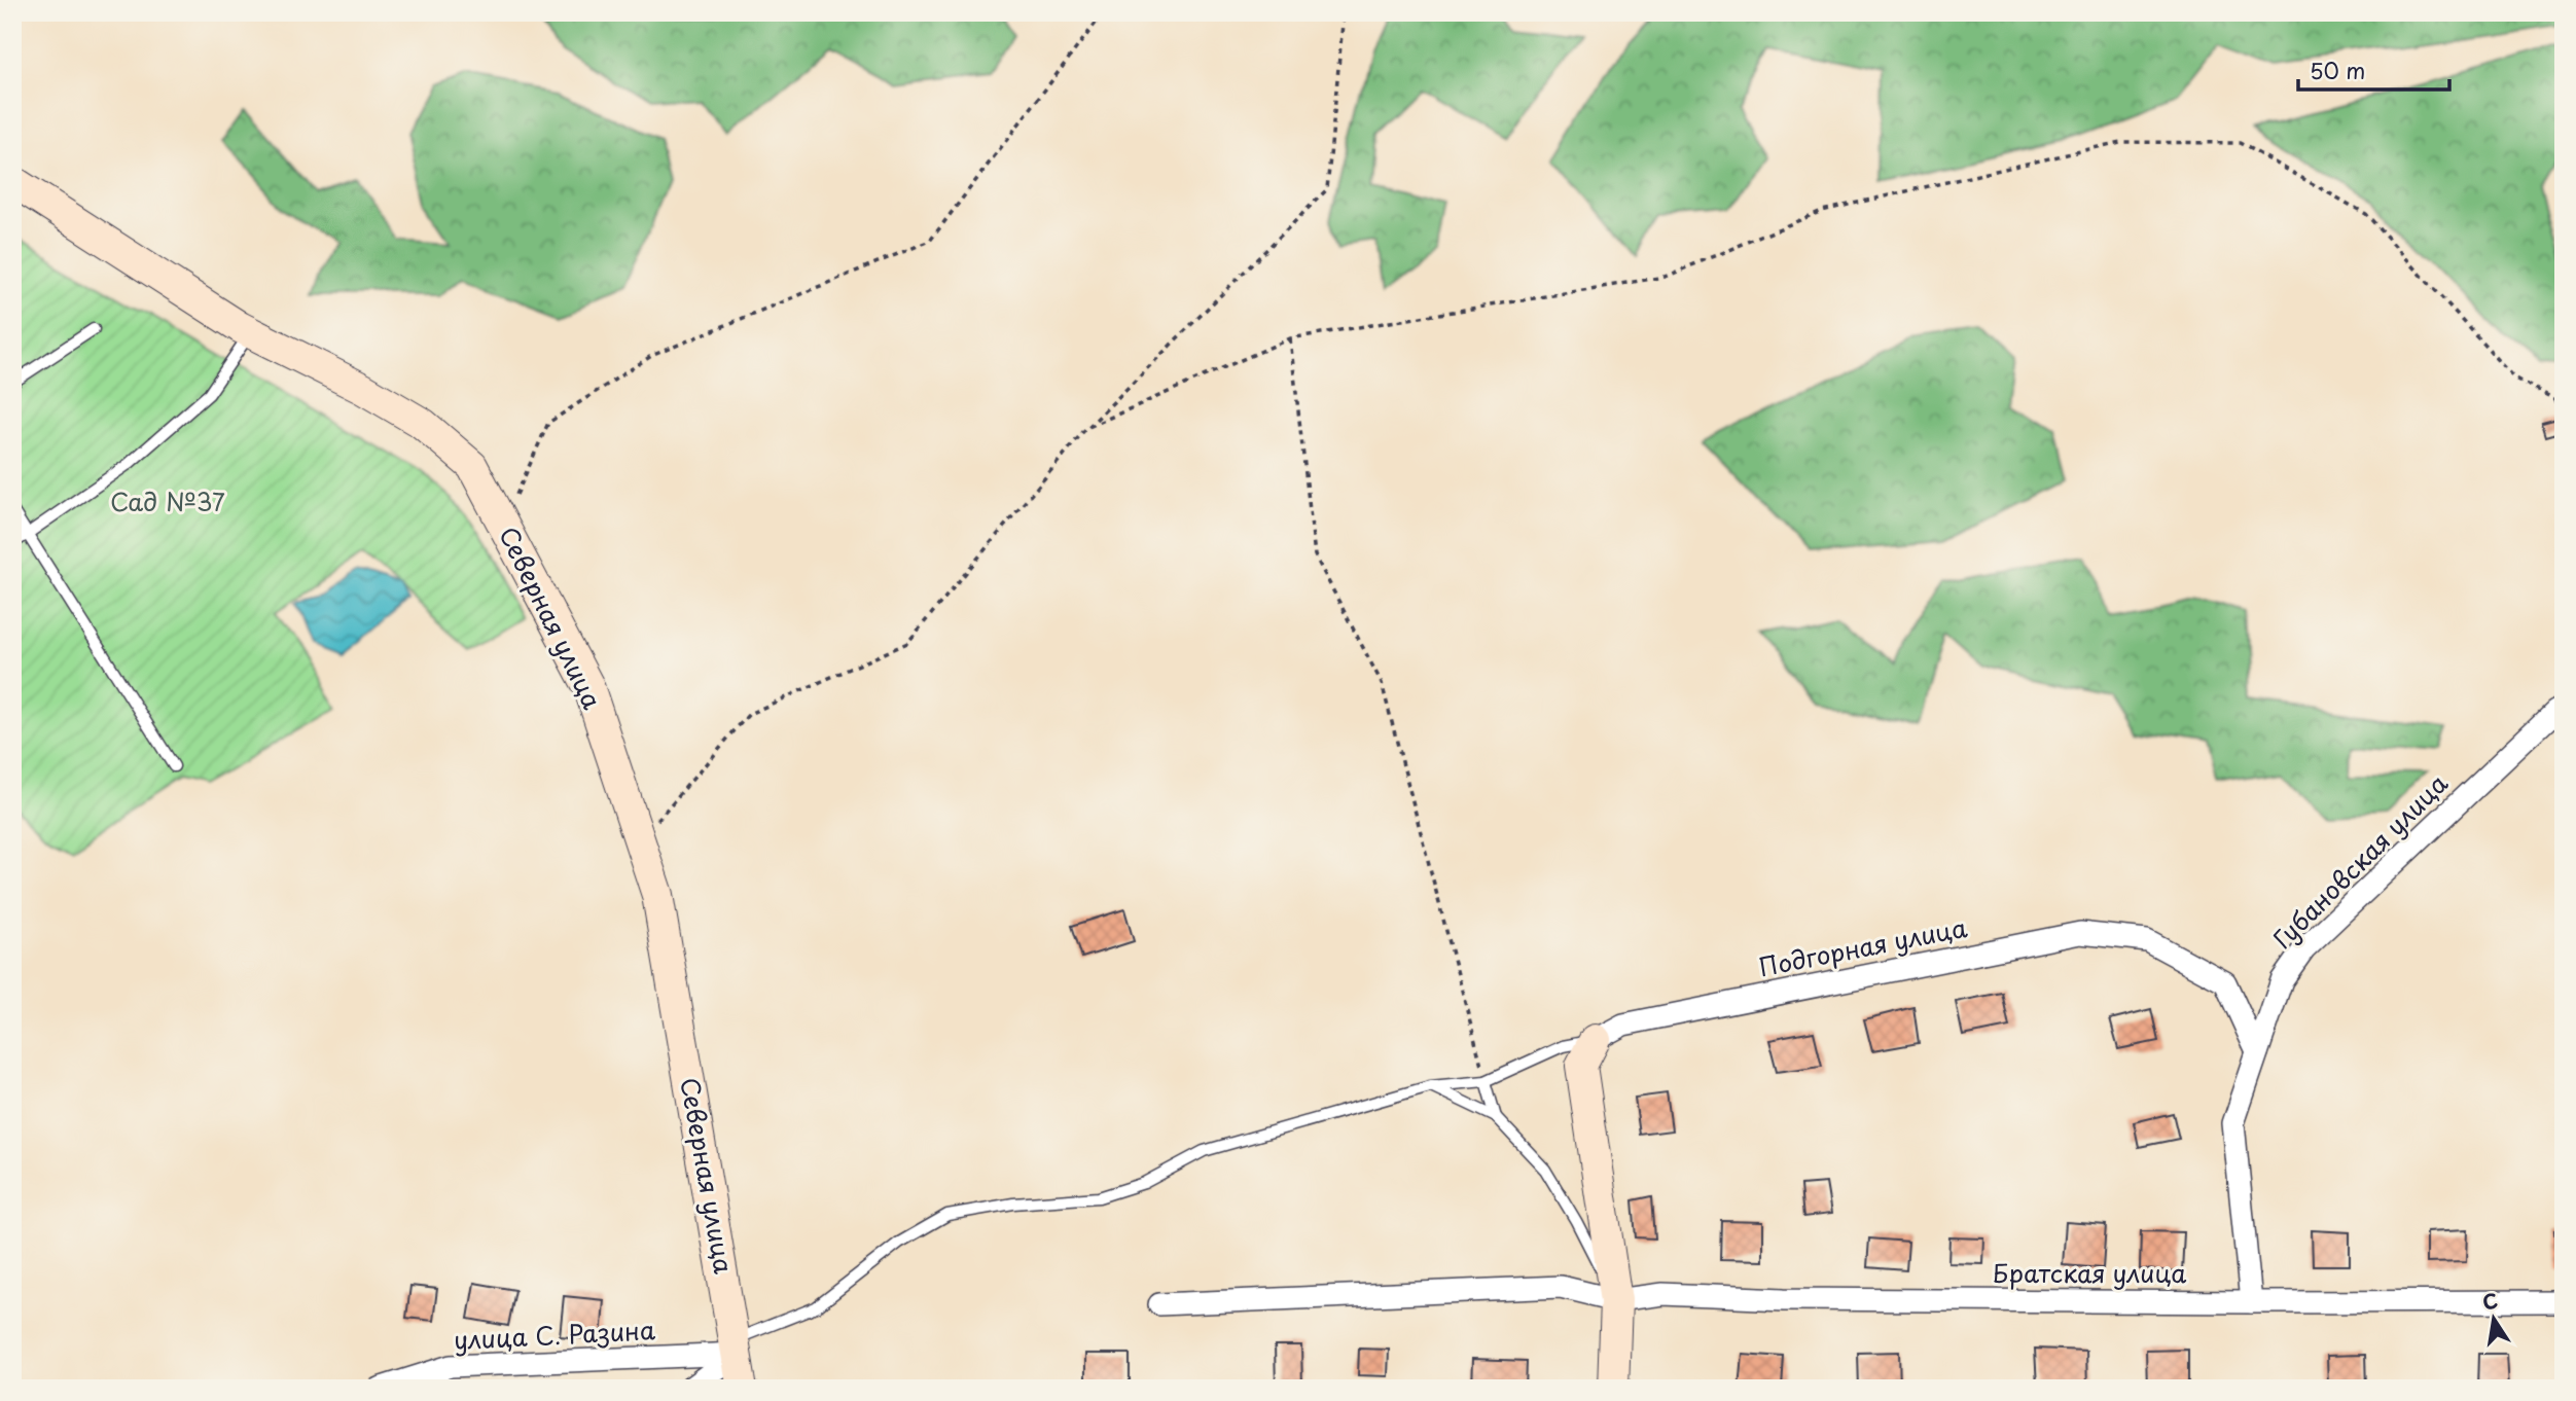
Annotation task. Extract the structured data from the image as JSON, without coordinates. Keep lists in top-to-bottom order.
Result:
{
  "streets": {
    "street": [
      "Северная улица",
      "Губановская улица",
      "Подгорная улица",
      "Братская улица",
      "улица С. Разина"
    ]
  },
  "crossings": [
    ["Северная улица", "улица С. Разина"],
    ["Губановская улица", "Подгорная улица"],
    ["Губановская улица", "Братская улица"]
  ],
  "parks": ["Сад №37"],
  "scale_bar": "50 m",
  "north": "top"
}
